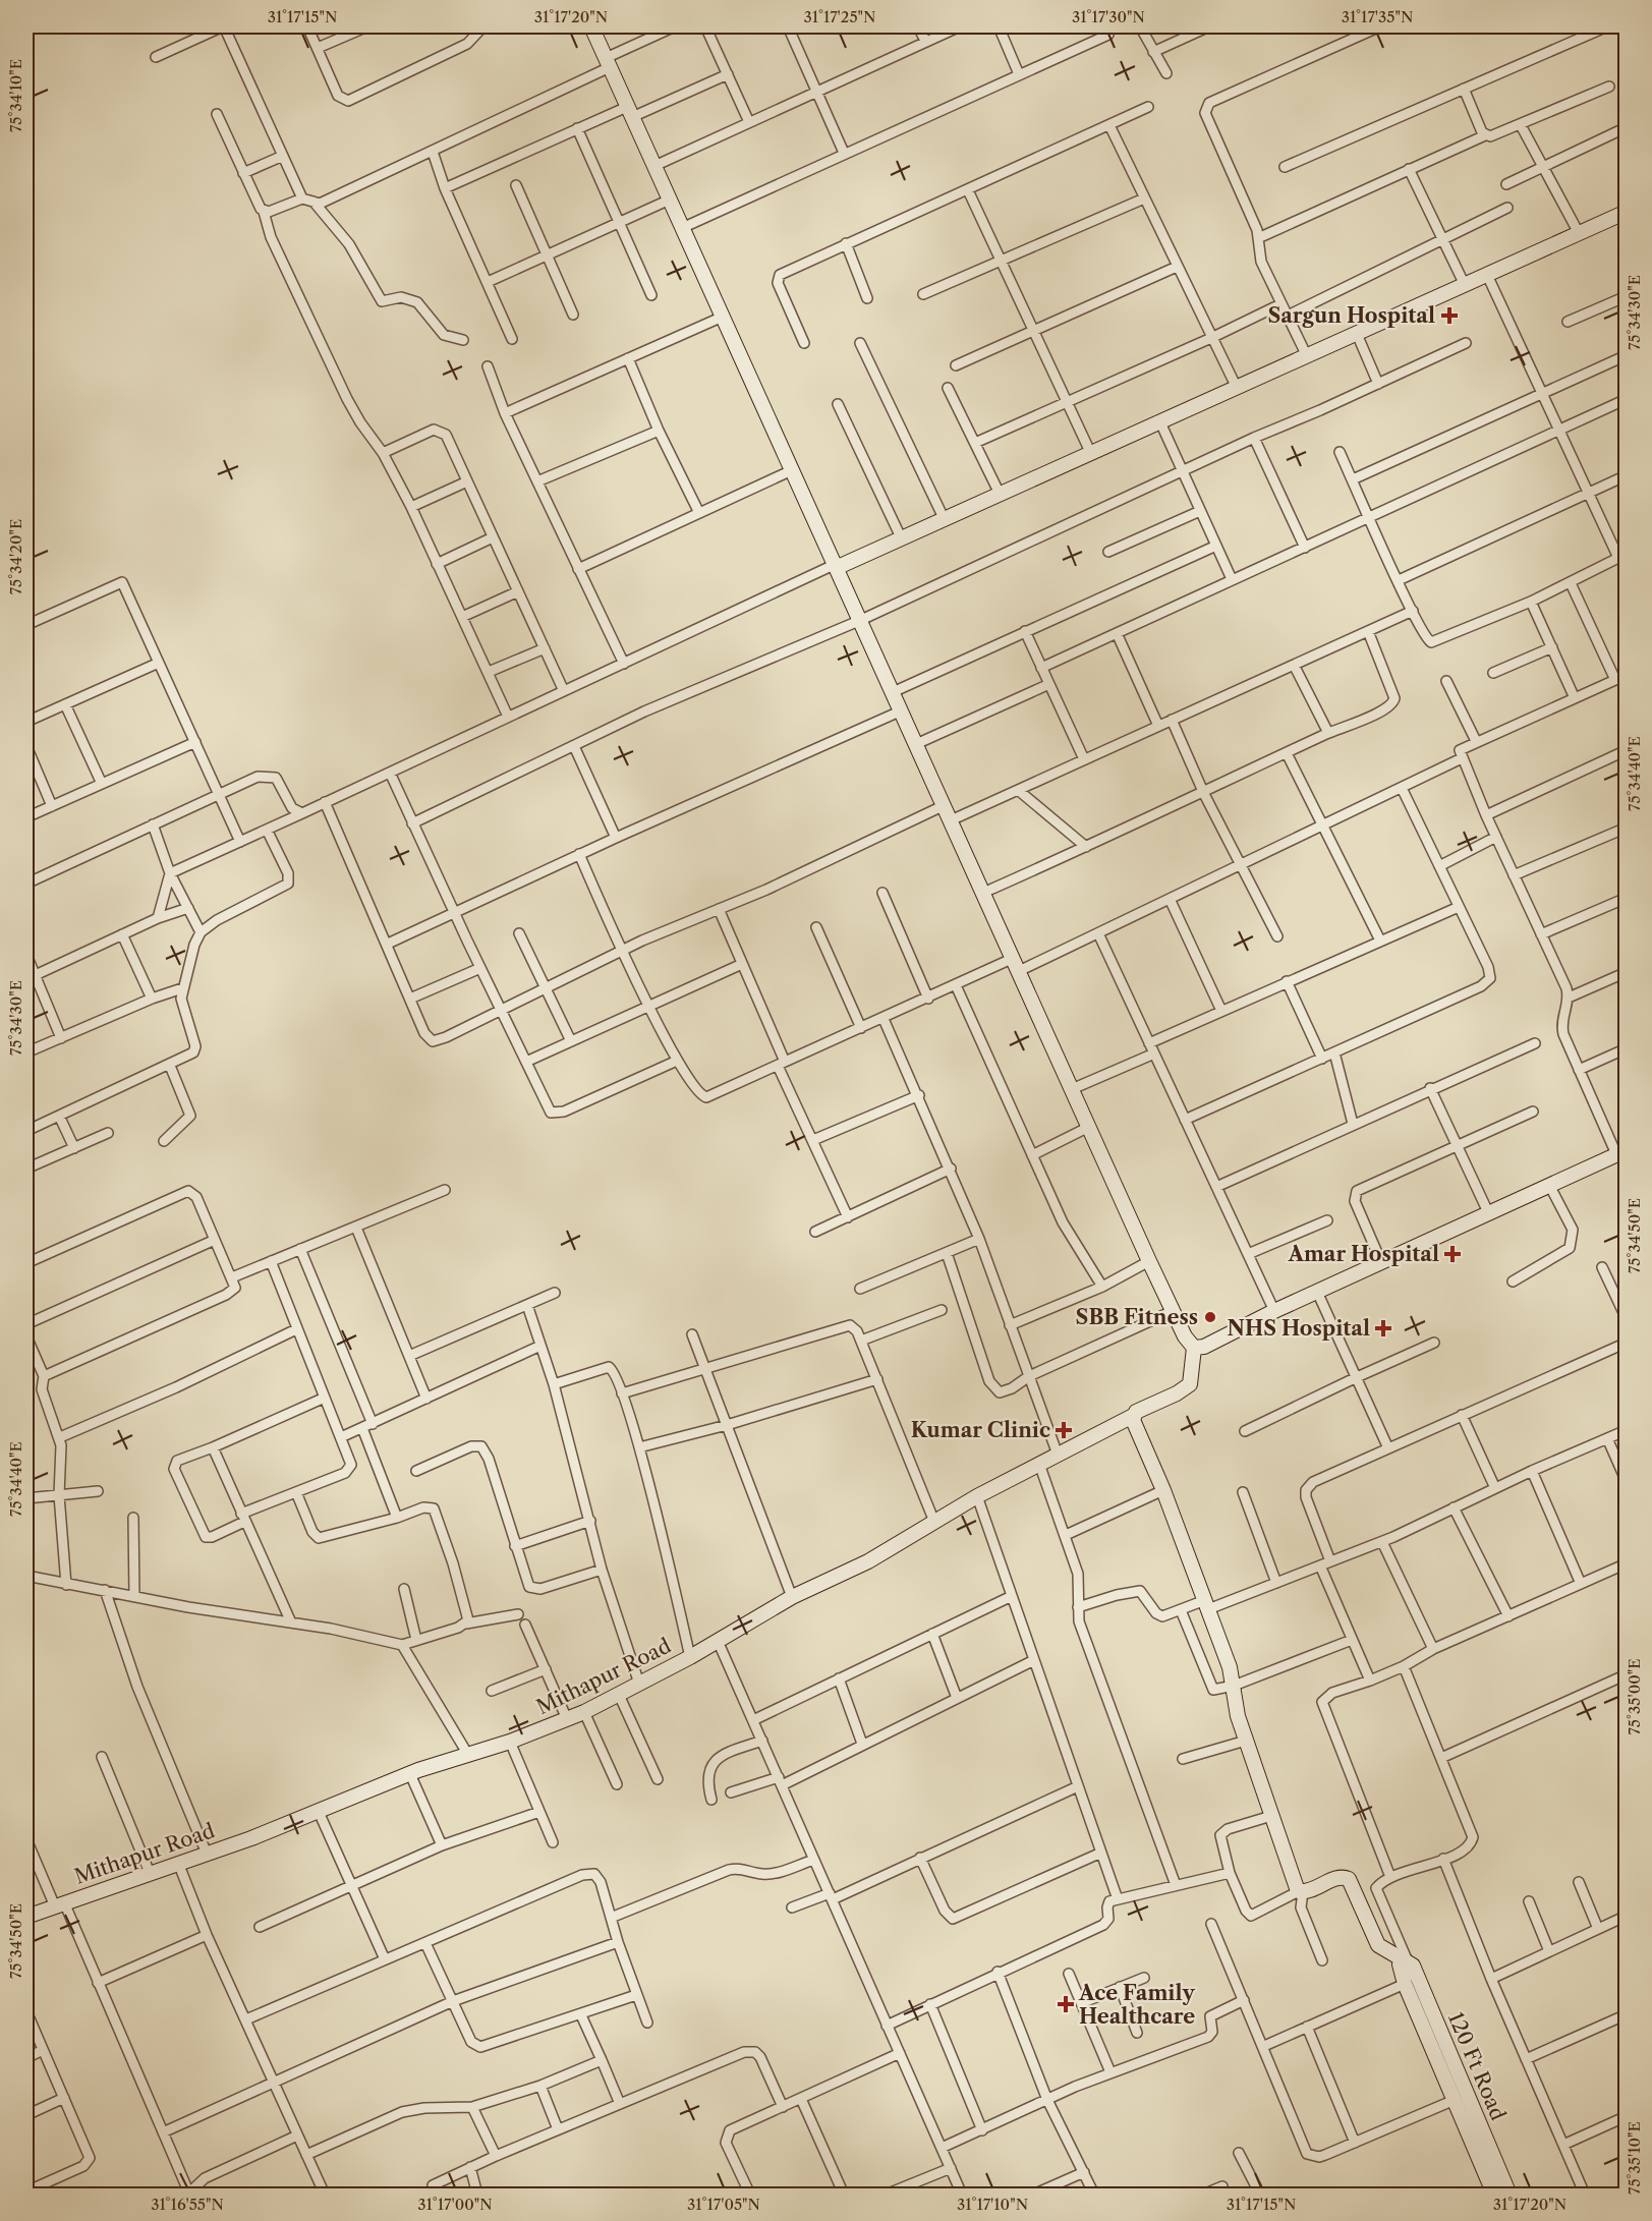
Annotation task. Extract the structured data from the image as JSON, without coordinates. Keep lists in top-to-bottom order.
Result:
{
  "streets": {
    "street": ["Mithapur Road", "120 Ft Road"]
  },
  "places": {
    "health": [
      "Sargun Hospital",
      "Amar Hospital",
      "NHS Hospital",
      "Kumar Clinic",
      "Ace Family Healthcare"
    ],
    "other": ["SBB Fitness"]
  },
  "coordinates": [
    "31°17'15\"N",
    "31°17'20\"N",
    "31°17'25\"N",
    "31°17'30\"N",
    "31°17'35\"N",
    "75°34'10\"E",
    "75°34'30\"E",
    "75°34'20\"E",
    "75°34'40\"E",
    "75°34'50\"E",
    "75°35'00\"E",
    "75°35'10\"E",
    "31°16'55\"N",
    "31°17'00\"N",
    "31°17'05\"N",
    "31°17'10\"N"
  ]
}
